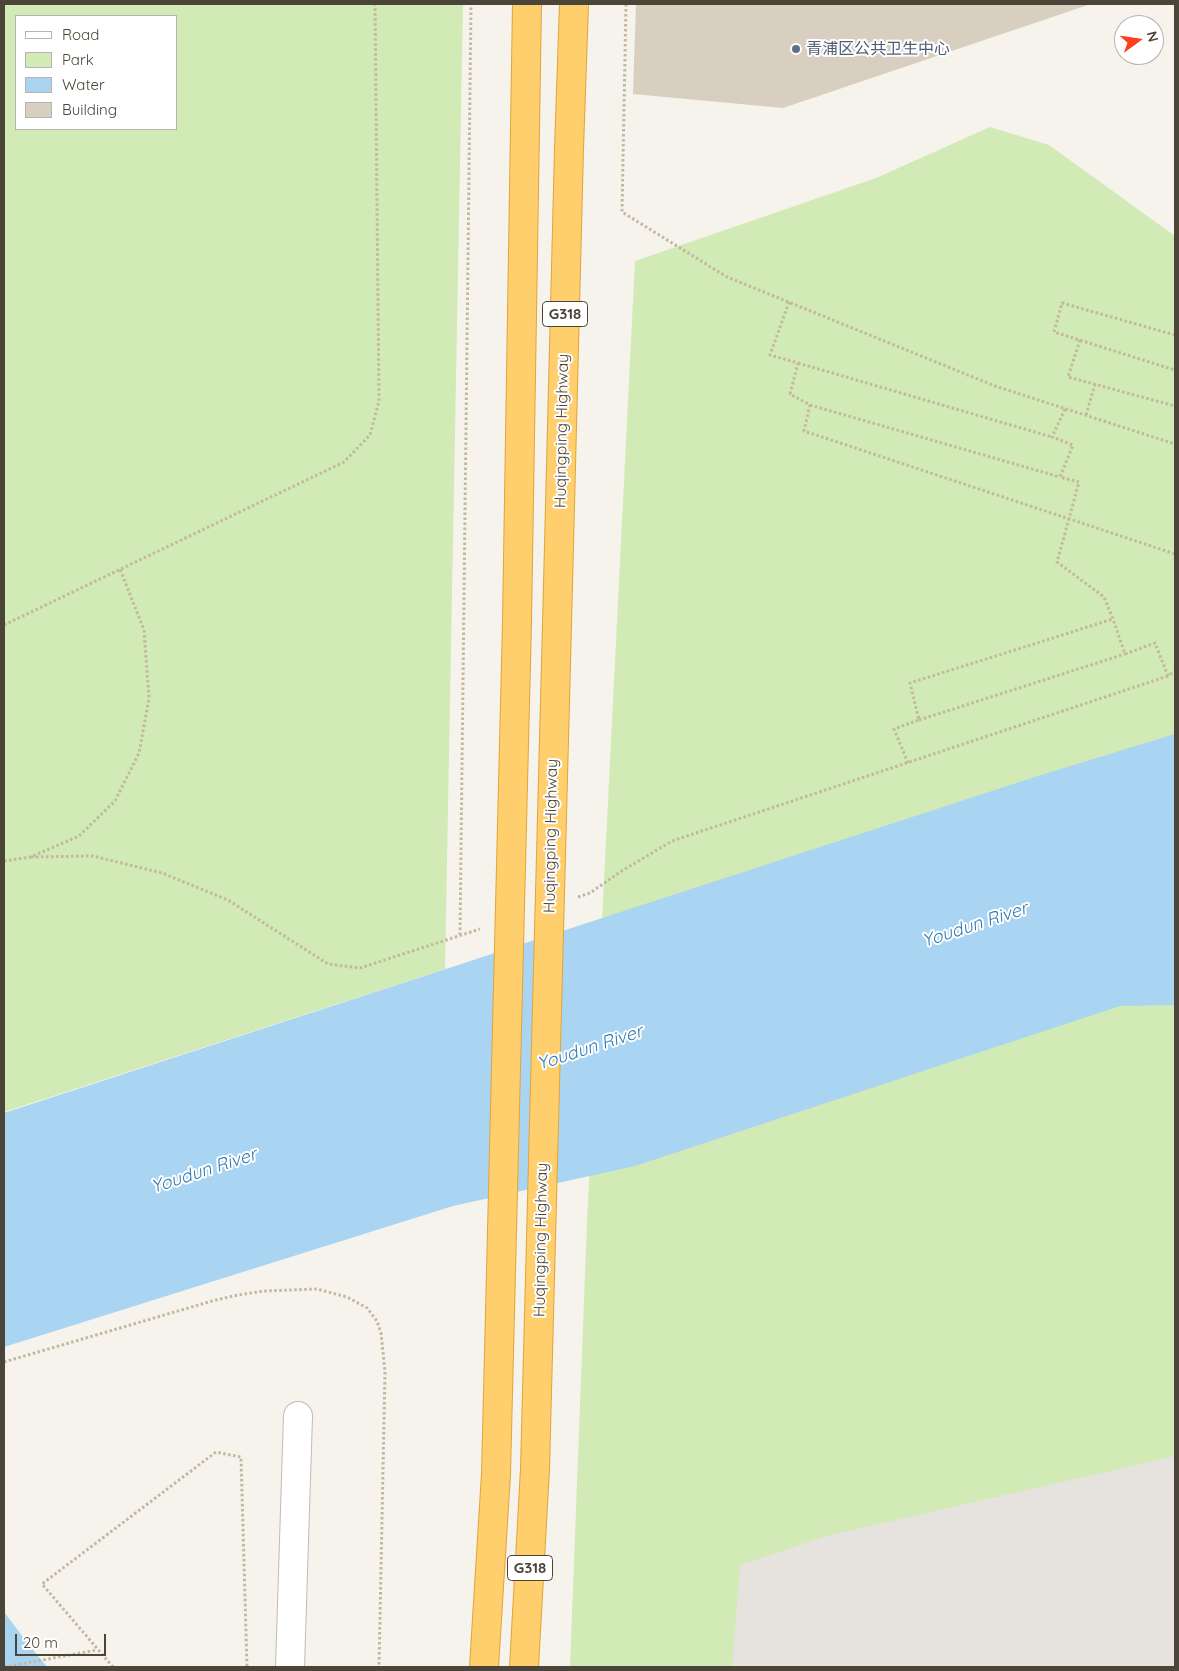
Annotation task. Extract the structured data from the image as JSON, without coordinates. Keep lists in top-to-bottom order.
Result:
{
  "streets": {
    "highway": ["G318", "Huqingping Highway"]
  },
  "water": ["Youdun River"],
  "places": ["青浦区公共卫生中心"],
  "legend": [
    "Road",
    "Park",
    "Water",
    "Building"
  ],
  "scale_bar": "20 m",
  "north": "right"
}
